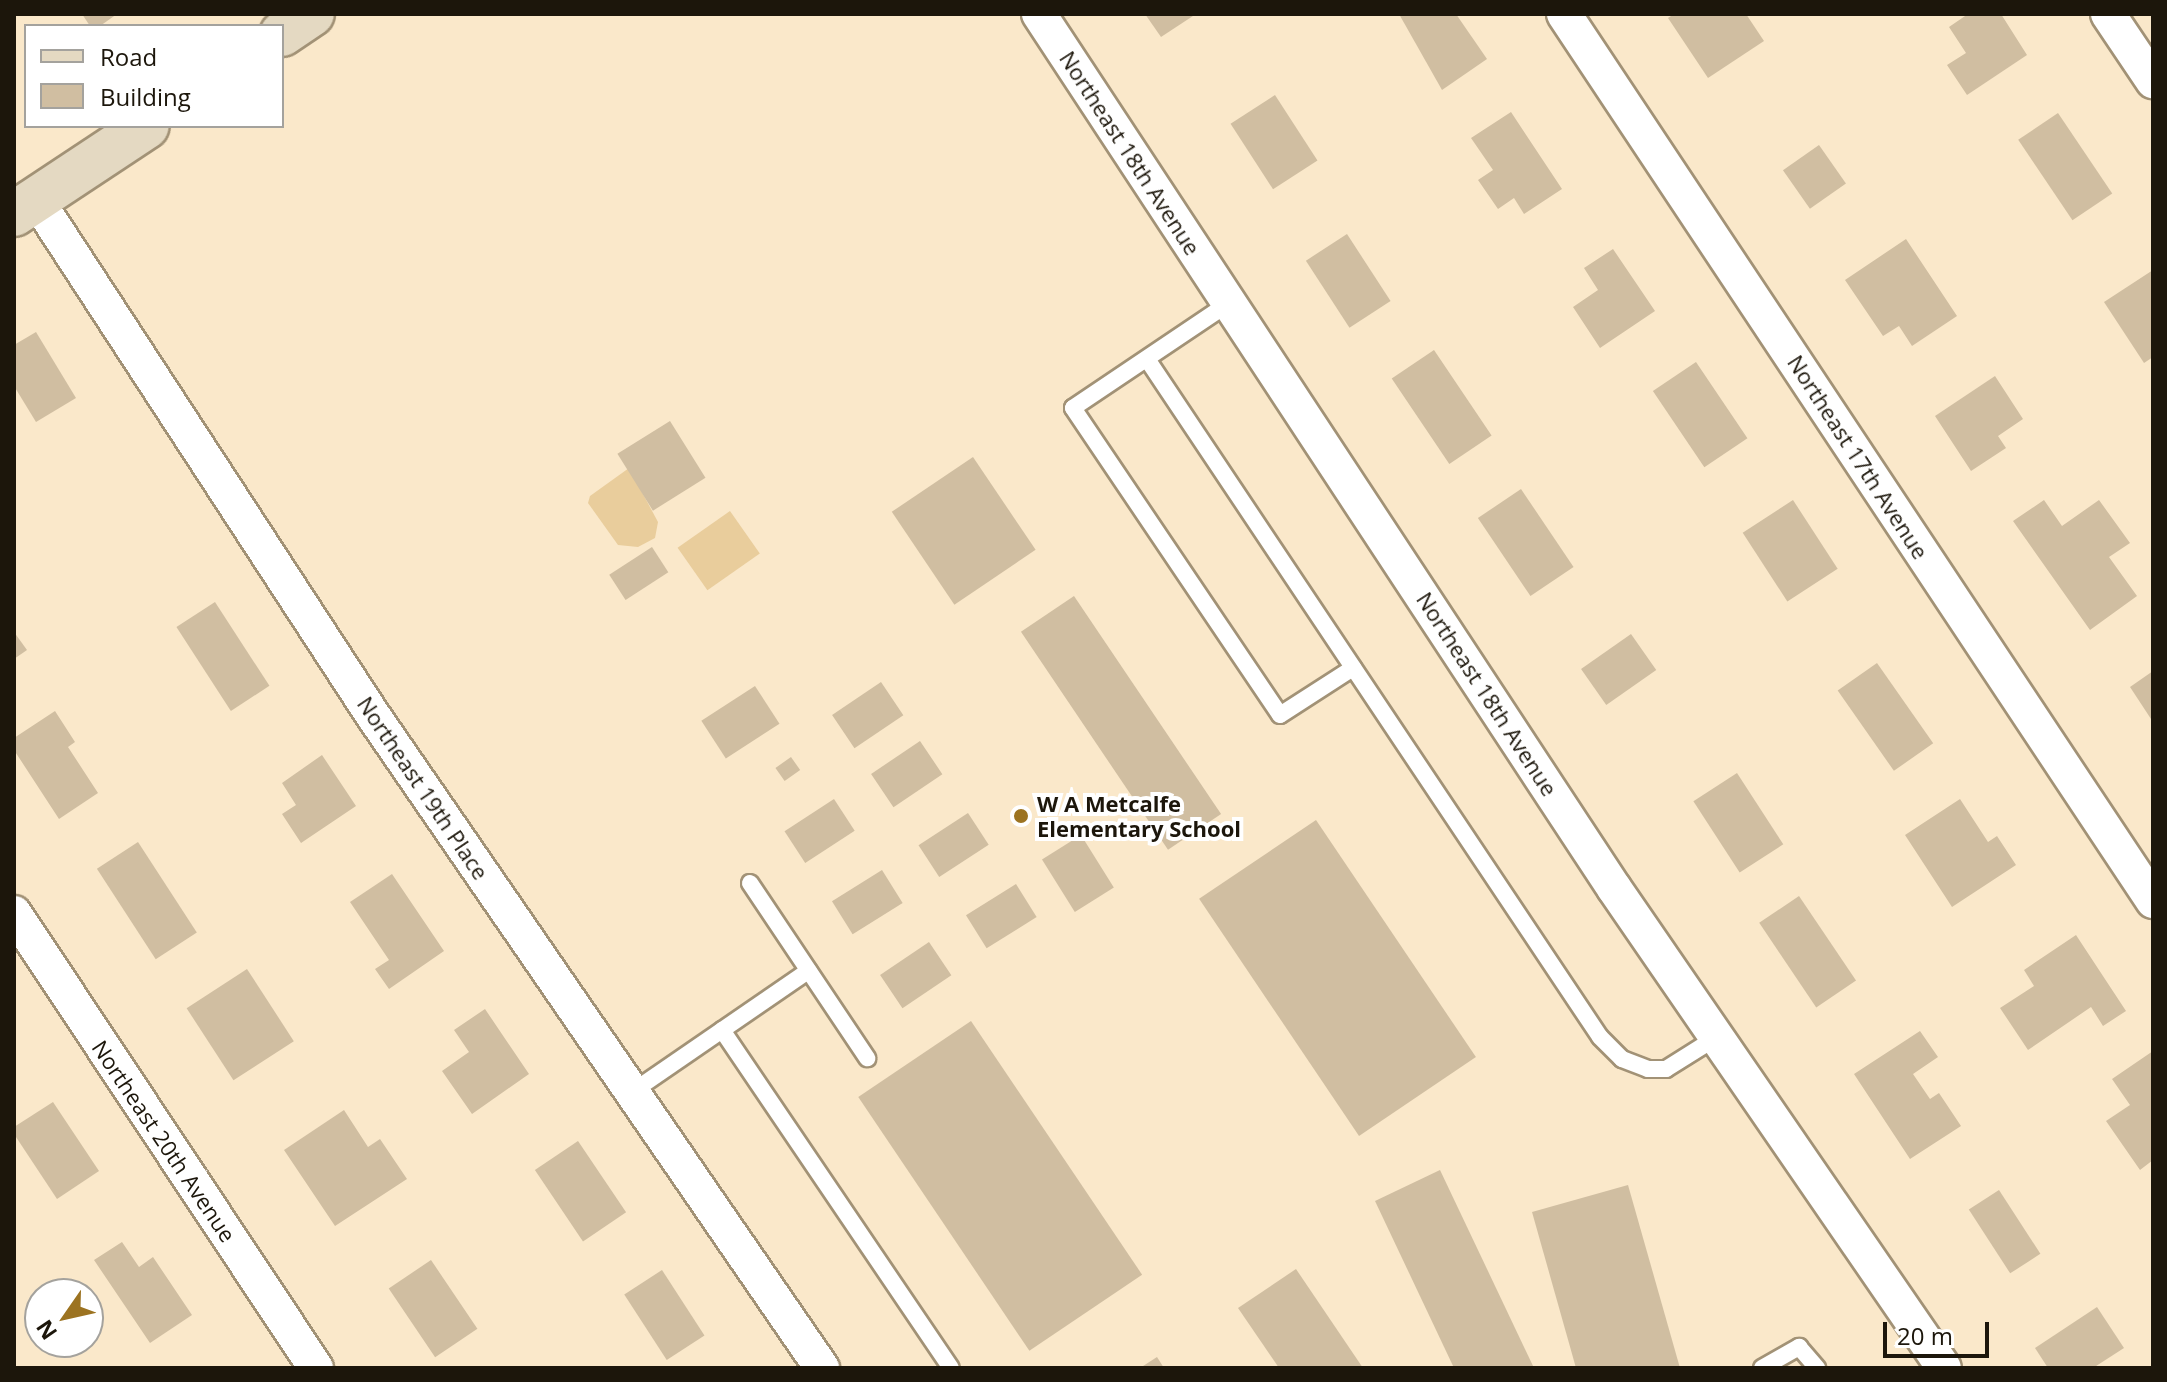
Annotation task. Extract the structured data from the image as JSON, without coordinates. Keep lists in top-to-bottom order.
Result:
{
  "streets": {
    "street": [
      "Northeast 18th Avenue",
      "Northeast 17th Avenue",
      "Northeast 19th Place",
      "Northeast 20th Avenue"
    ]
  },
  "places": ["W A Metcalfe Elementary School"],
  "legend": ["Road", "Building"],
  "scale_bar": "20 m",
  "north": "bottom left"
}
